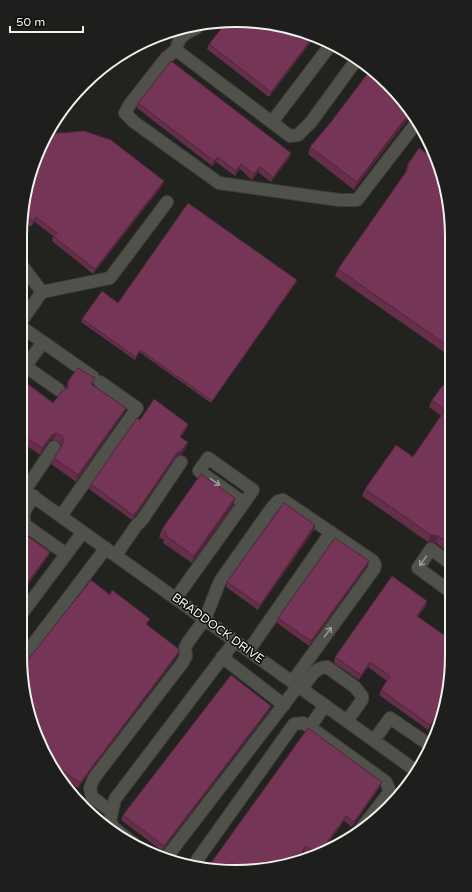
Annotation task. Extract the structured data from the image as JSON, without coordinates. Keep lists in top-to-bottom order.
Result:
{
  "streets": {
    "street": ["BRADDOCK DRIVE"]
  },
  "scale_bar": "50 m"
}
